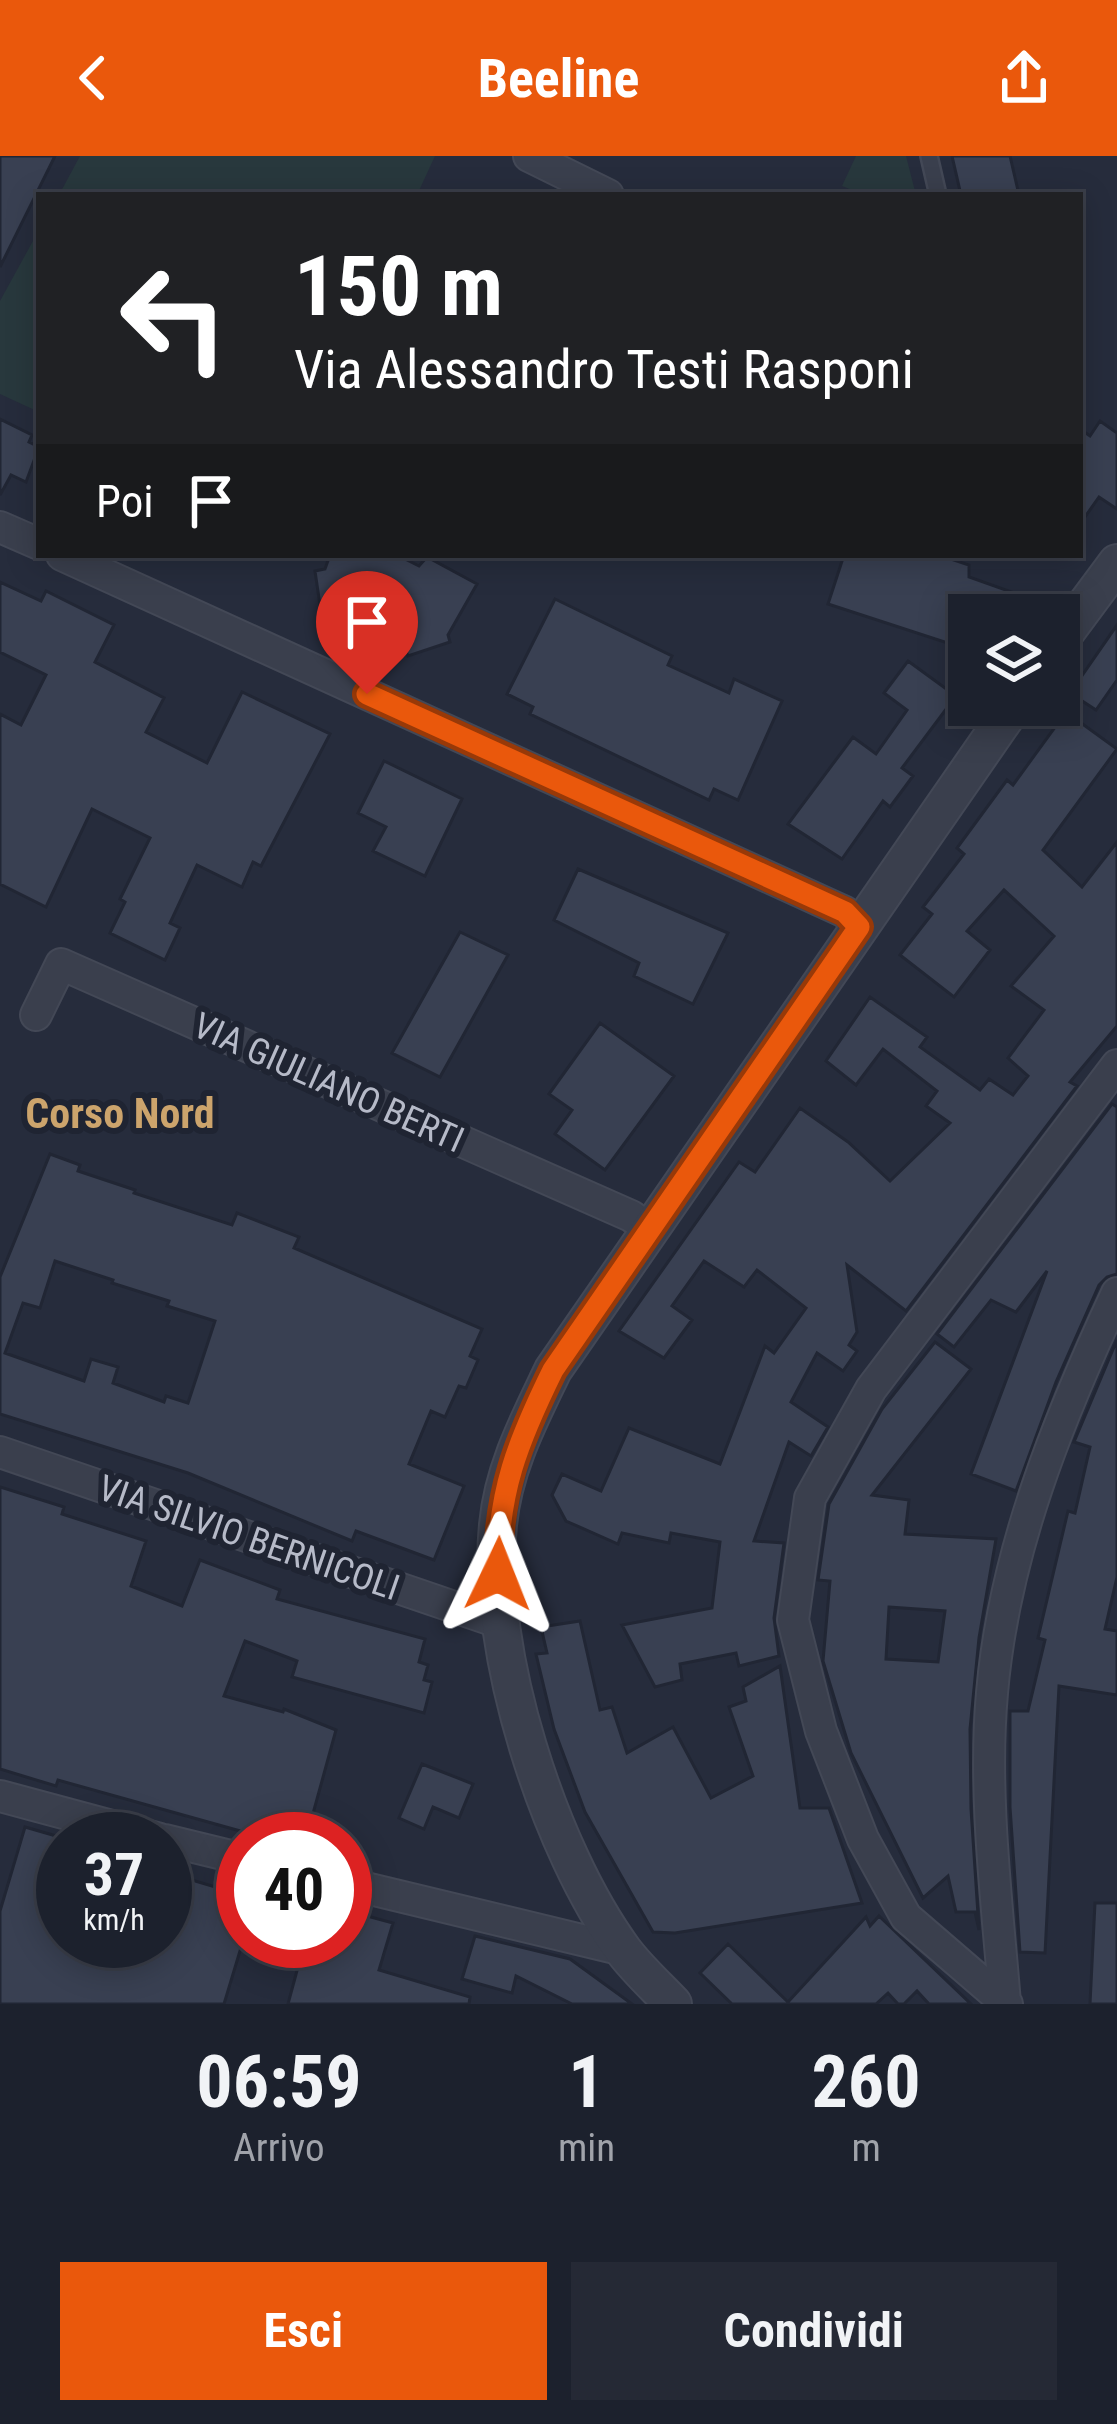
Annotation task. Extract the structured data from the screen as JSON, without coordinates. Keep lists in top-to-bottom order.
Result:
{
  "streets": {
    "street": ["VIA GIULIANO BERTI", "VIA SILVIO BERNICOLI"]
  },
  "districts": ["Corso Nord"],
  "page": {
    "header": "Beeline",
    "turn": ["150 m", "Via Alessandro Testi Rasponi"],
    "then": "Poi",
    "speed": "37 km/h",
    "limit": "40",
    "eta": [
      "06:59",
      "Arrivo",
      "1",
      "min",
      "260",
      "m"
    ],
    "buttons": ["Esci", "Condividi"]
  }
}
